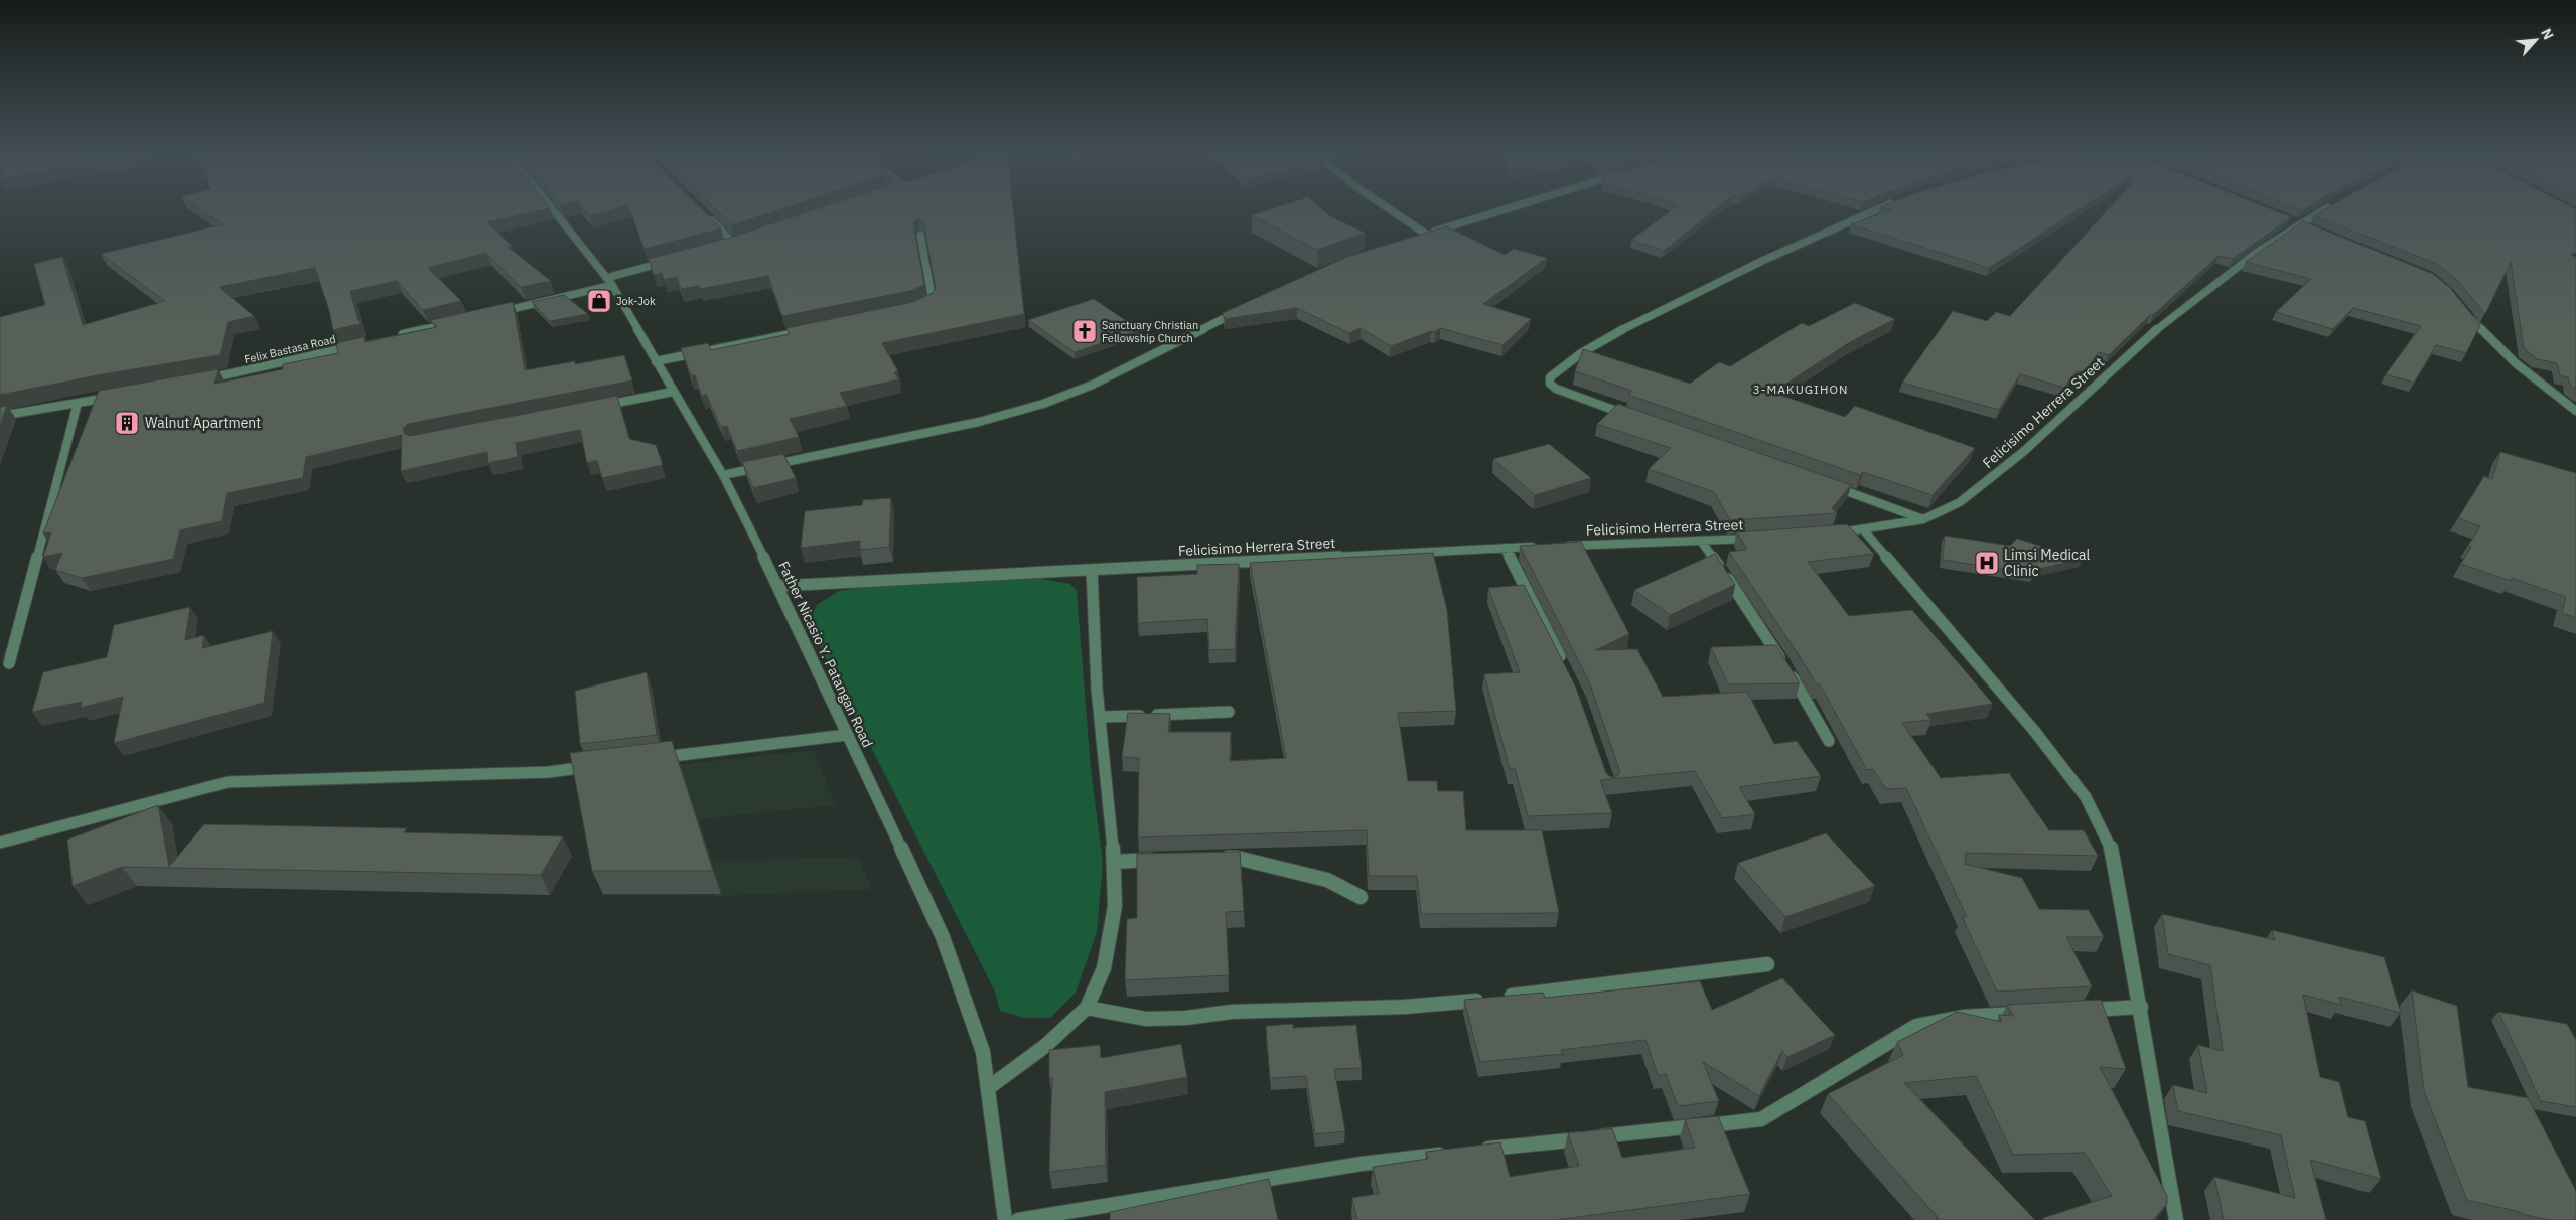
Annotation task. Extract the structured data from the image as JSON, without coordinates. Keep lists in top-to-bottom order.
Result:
{
  "streets": {
    "street": ["Felix Bastasa Road", "Felicisimo Herrera Street", "Father Nicasio Y. Patangan Road"]
  },
  "crossings": [
    ["Felicisimo Herrera Street", "Father Nicasio Y. Patangan Road"]
  ],
  "districts": ["3-MAKUGIHON"],
  "places": {
    "shop": ["Jok-Jok"],
    "church": ["Sanctuary Christian Fellowship Church"],
    "building": ["Walnut Apartment"],
    "hospital": ["Limsi Medical Clinic"]
  },
  "north": "top right"
}
